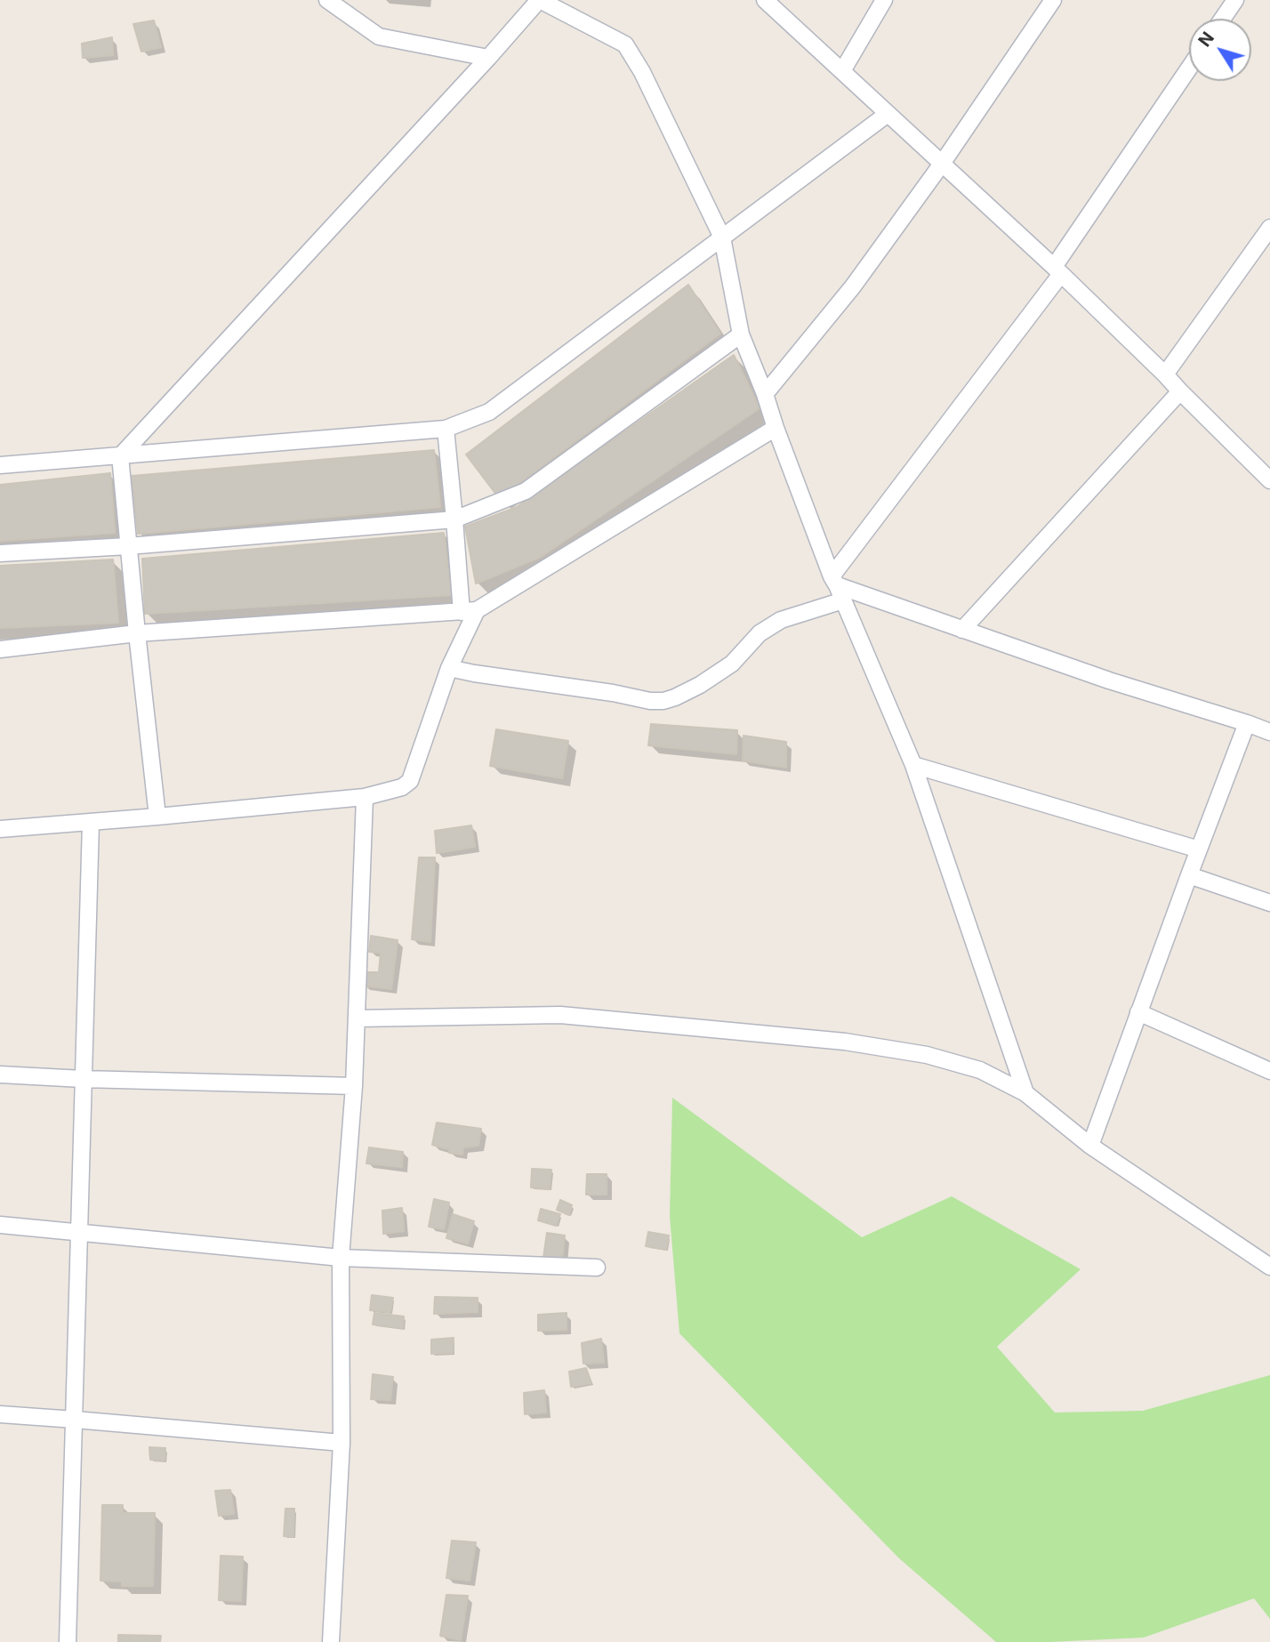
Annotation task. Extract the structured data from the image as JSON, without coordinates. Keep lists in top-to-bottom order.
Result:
{
  "north": "top left"
}
